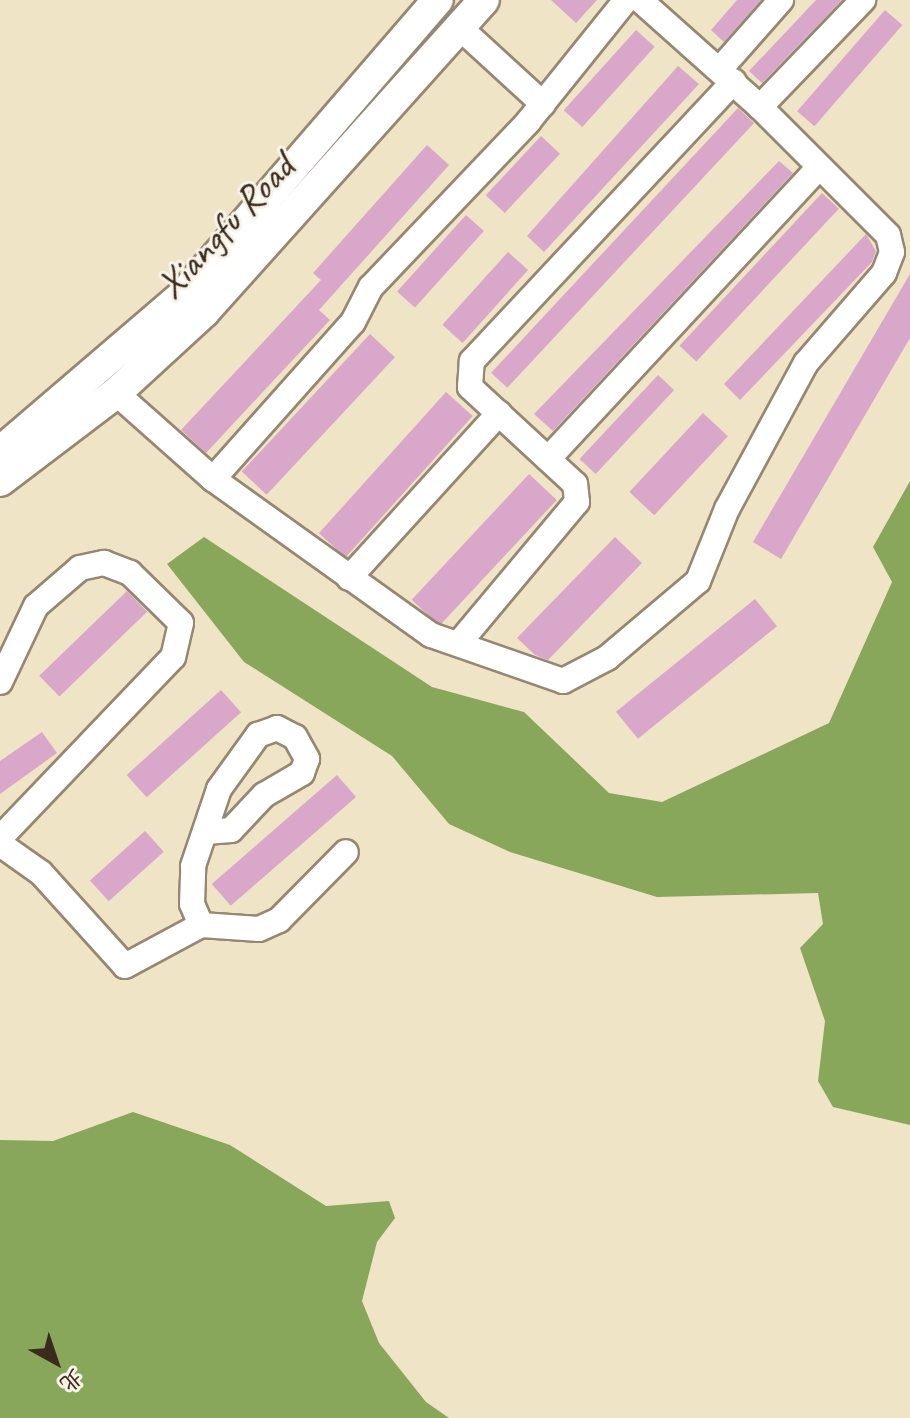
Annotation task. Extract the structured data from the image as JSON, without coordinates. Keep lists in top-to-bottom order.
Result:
{
  "streets": {
    "main road": ["Xiangfu Road"]
  },
  "north": "bottom right"
}
